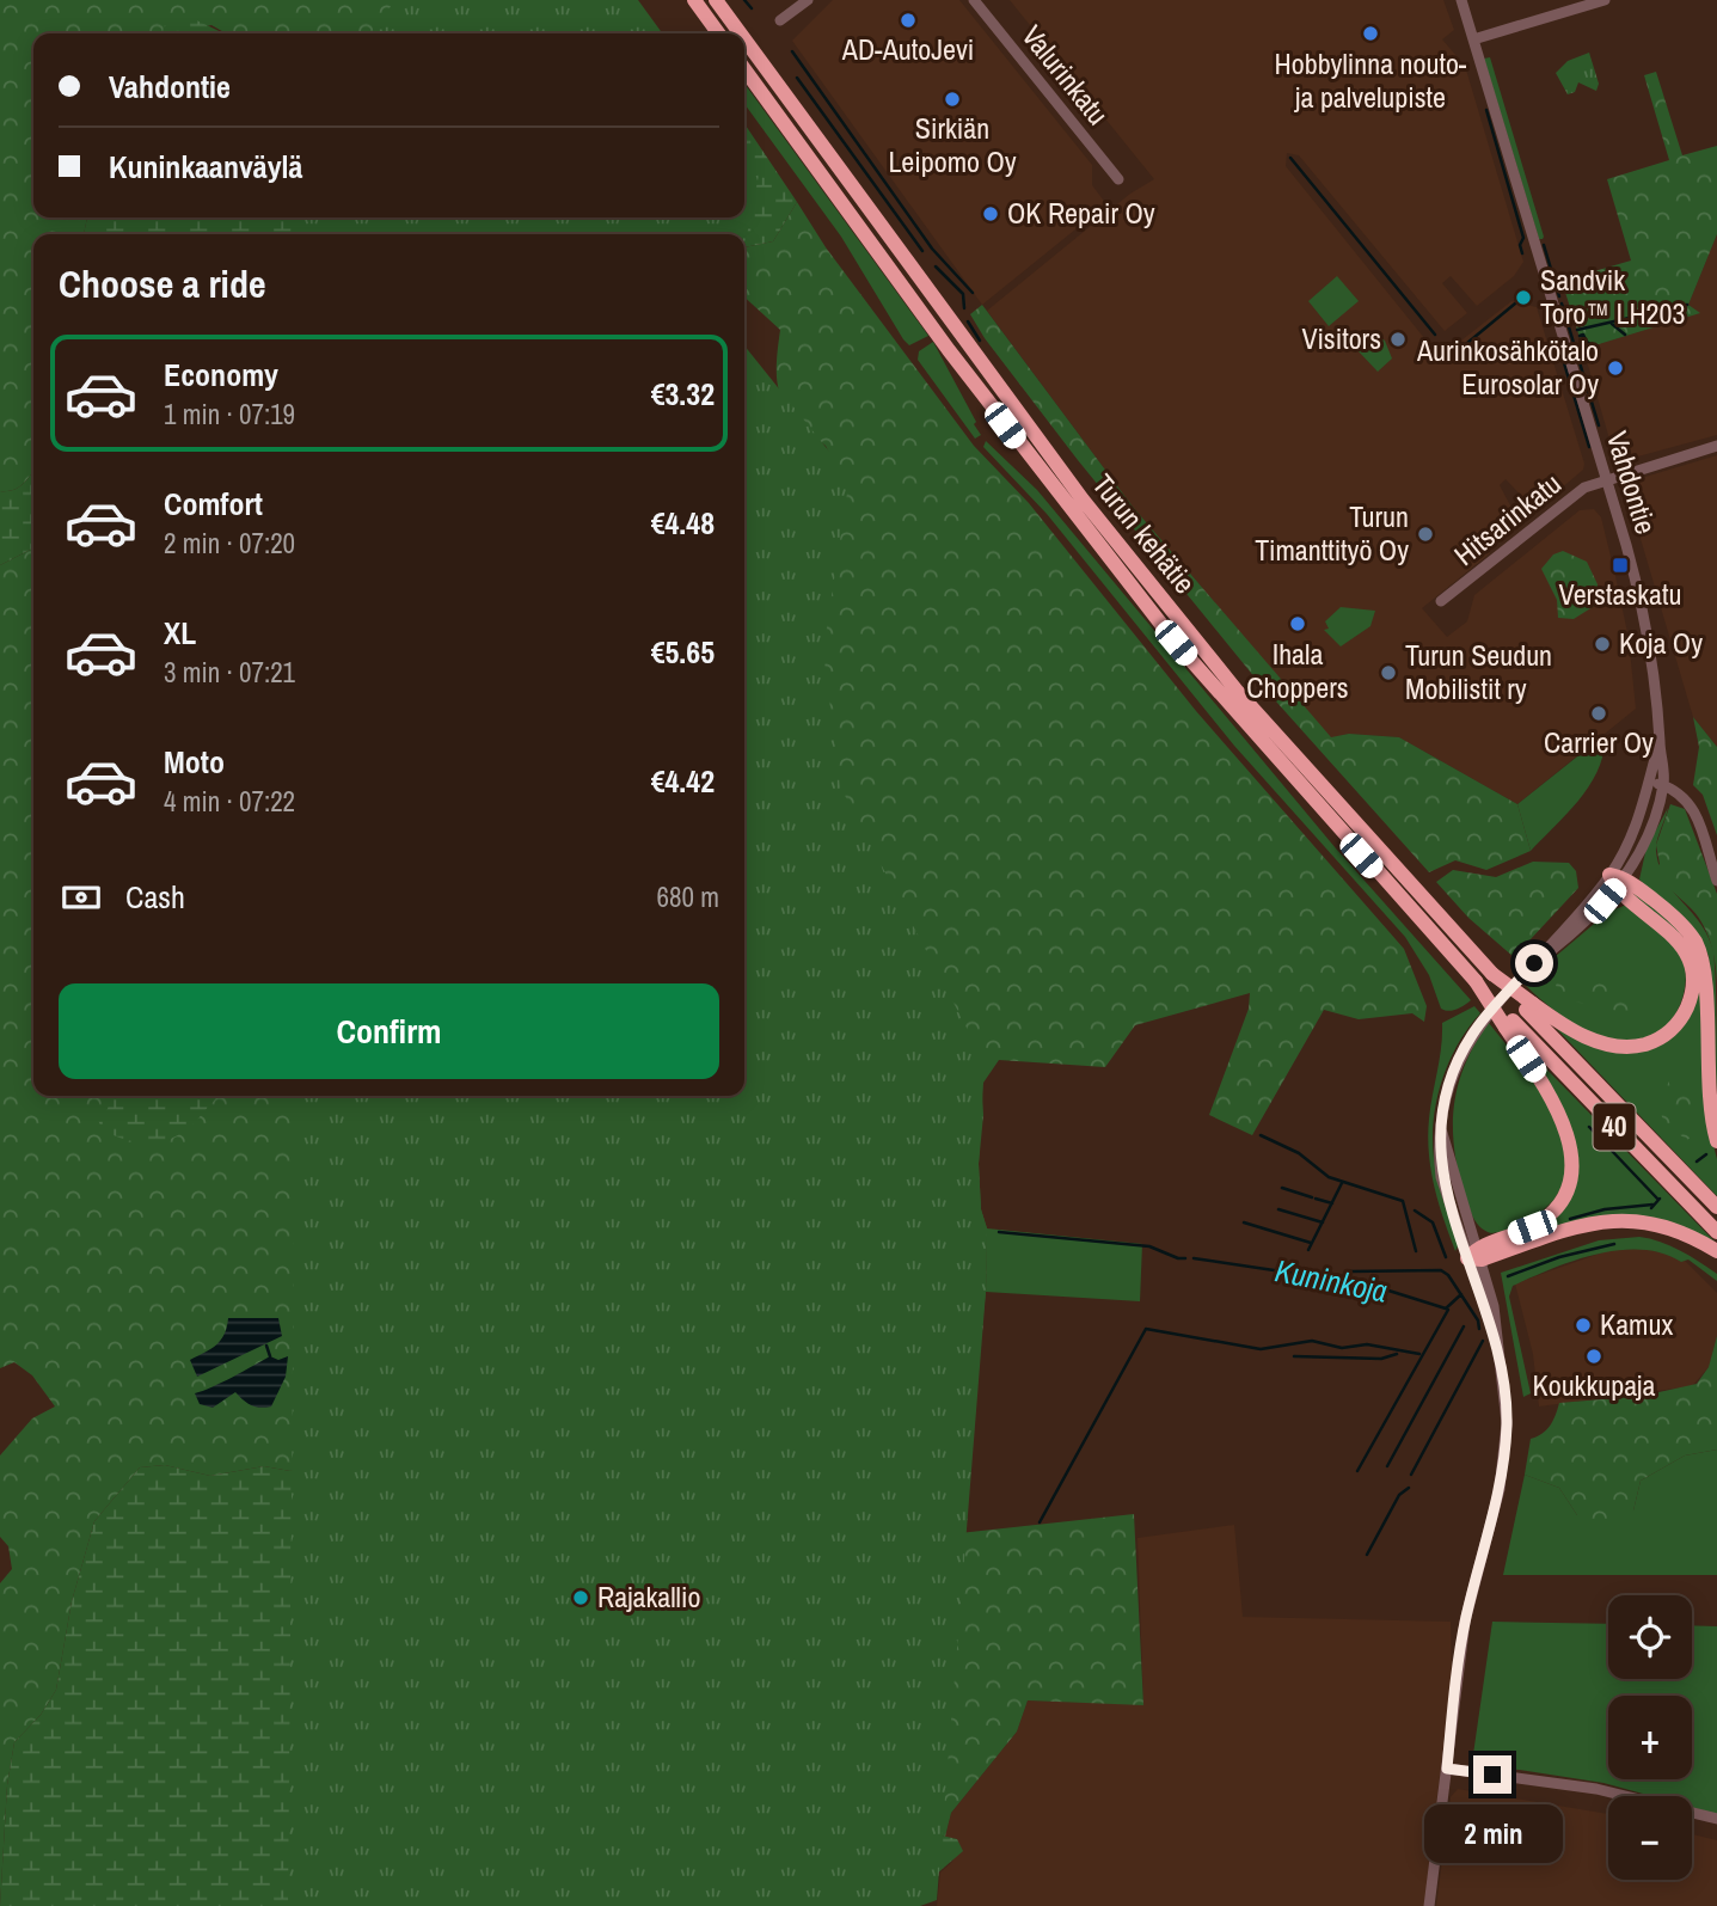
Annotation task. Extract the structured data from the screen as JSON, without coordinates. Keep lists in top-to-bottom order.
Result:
{
  "streets": {
    "highway": ["Turun kehätie", "40"],
    "street": ["Valurinkatu", "Vahdontie", "Hitsarinkatu"]
  },
  "crossings": [
    ["Vahdontie", "Hitsarinkatu"],
    ["Turun kehätie", "40"]
  ],
  "water": ["Kuninkoja"],
  "places": {
    "other": [
      "AD-AutoJevi",
      "Hobbylinna nouto- ja palvelupiste",
      "Sirkiän Leipomo Oy",
      "OK Repair Oy",
      "Sandvik Toro™ LH203",
      "Visitors",
      "Aurinkosähkötalo Eurosolar Oy",
      "Turun Timanttityö Oy",
      "Ihala Choppers",
      "Koja Oy",
      "Turun Seudun Mobilistit ry",
      "Carrier Oy",
      "Kamux",
      "Koukkupaja",
      "Rajakallio"
    ],
    "transit": ["Verstaskatu"]
  },
  "page": {
    "banner": ["Vahdontie", "Kuninkaanväylä"],
    "heading": "Choose a ride",
    "list": [
      {
        "name": "Economy",
        "note": "1 min · 07:19",
        "value": "€3.32"
      },
      {
        "name": "Comfort",
        "note": "2 min · 07:20",
        "value": "€4.48"
      },
      {
        "name": "XL",
        "note": "3 min · 07:21",
        "value": "€5.65"
      },
      {
        "name": "Moto",
        "note": "4 min · 07:22",
        "value": "€4.42"
      }
    ],
    "pay": ["Cash", "680 m"],
    "buttons": "Confirm",
    "map_buttons": ["+", "−"],
    "bubble": "2 min"
  }
}
